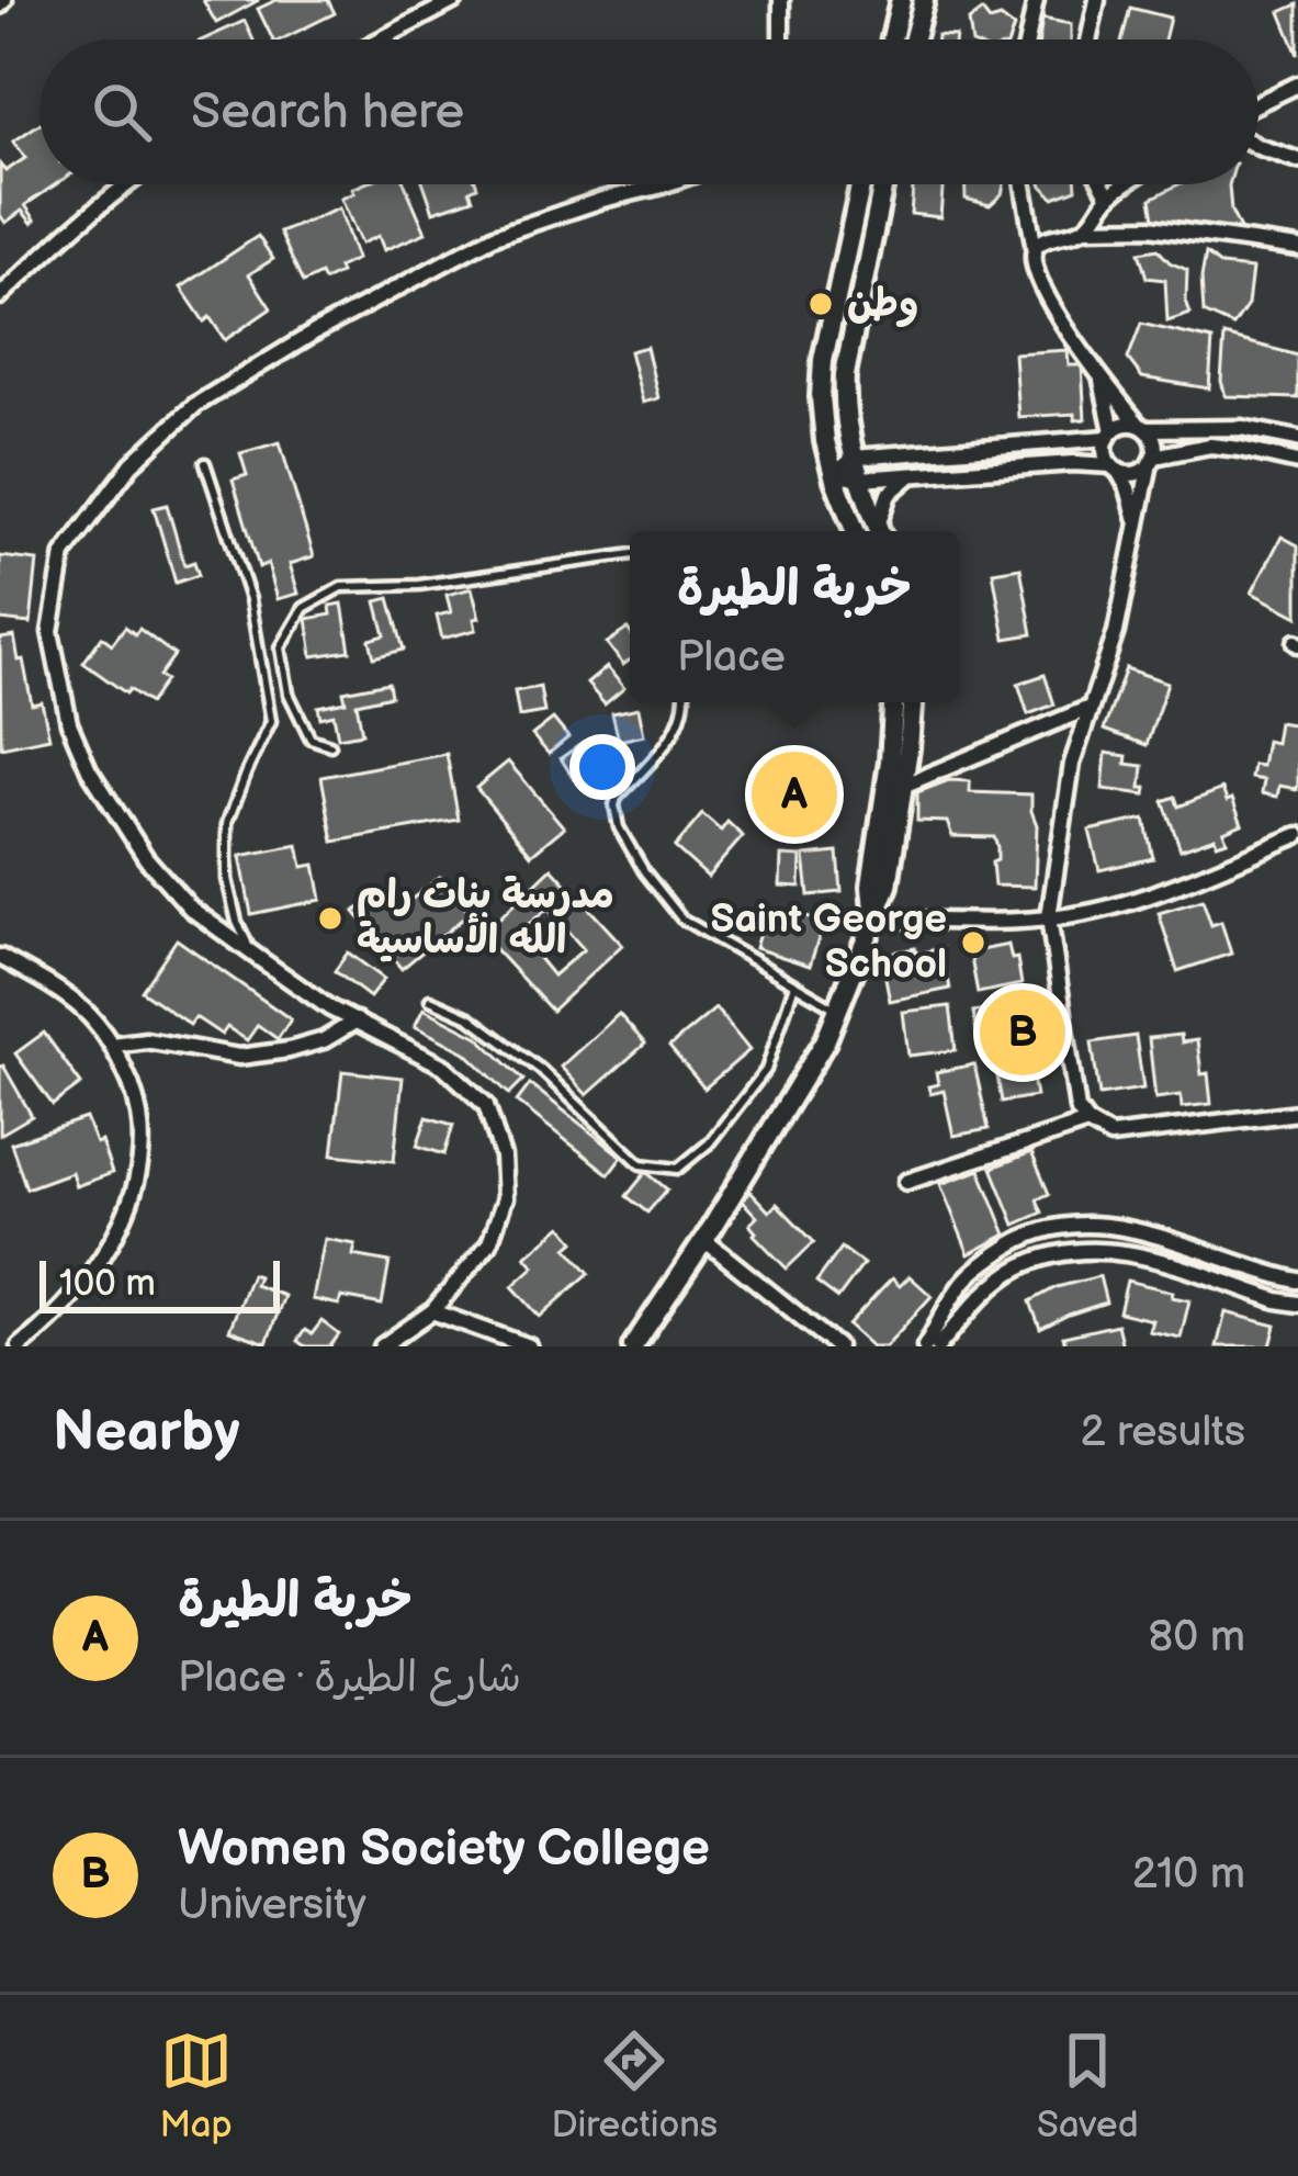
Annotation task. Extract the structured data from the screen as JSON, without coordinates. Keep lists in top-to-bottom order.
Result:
{
  "places": ["وطن", "مدرسة بنات رام الله الأساسية", "Saint George School"],
  "scale_bar": "100 m",
  "page": {
    "search": "Search here",
    "popup": ["خربة الطيرة", "Place"],
    "pins": ["A", "B"],
    "scale": "100 m",
    "heading": ["Nearby", "2 results"],
    "list": [
      {
        "mark": "A",
        "name": "خربة الطيرة",
        "note": "Place · شارع الطيرة",
        "value": "80 m"
      },
      {
        "mark": "B",
        "name": "Women Society College",
        "note": "University",
        "value": "210 m"
      }
    ],
    "nav": ["Map", "Directions", "Saved"]
  }
}
